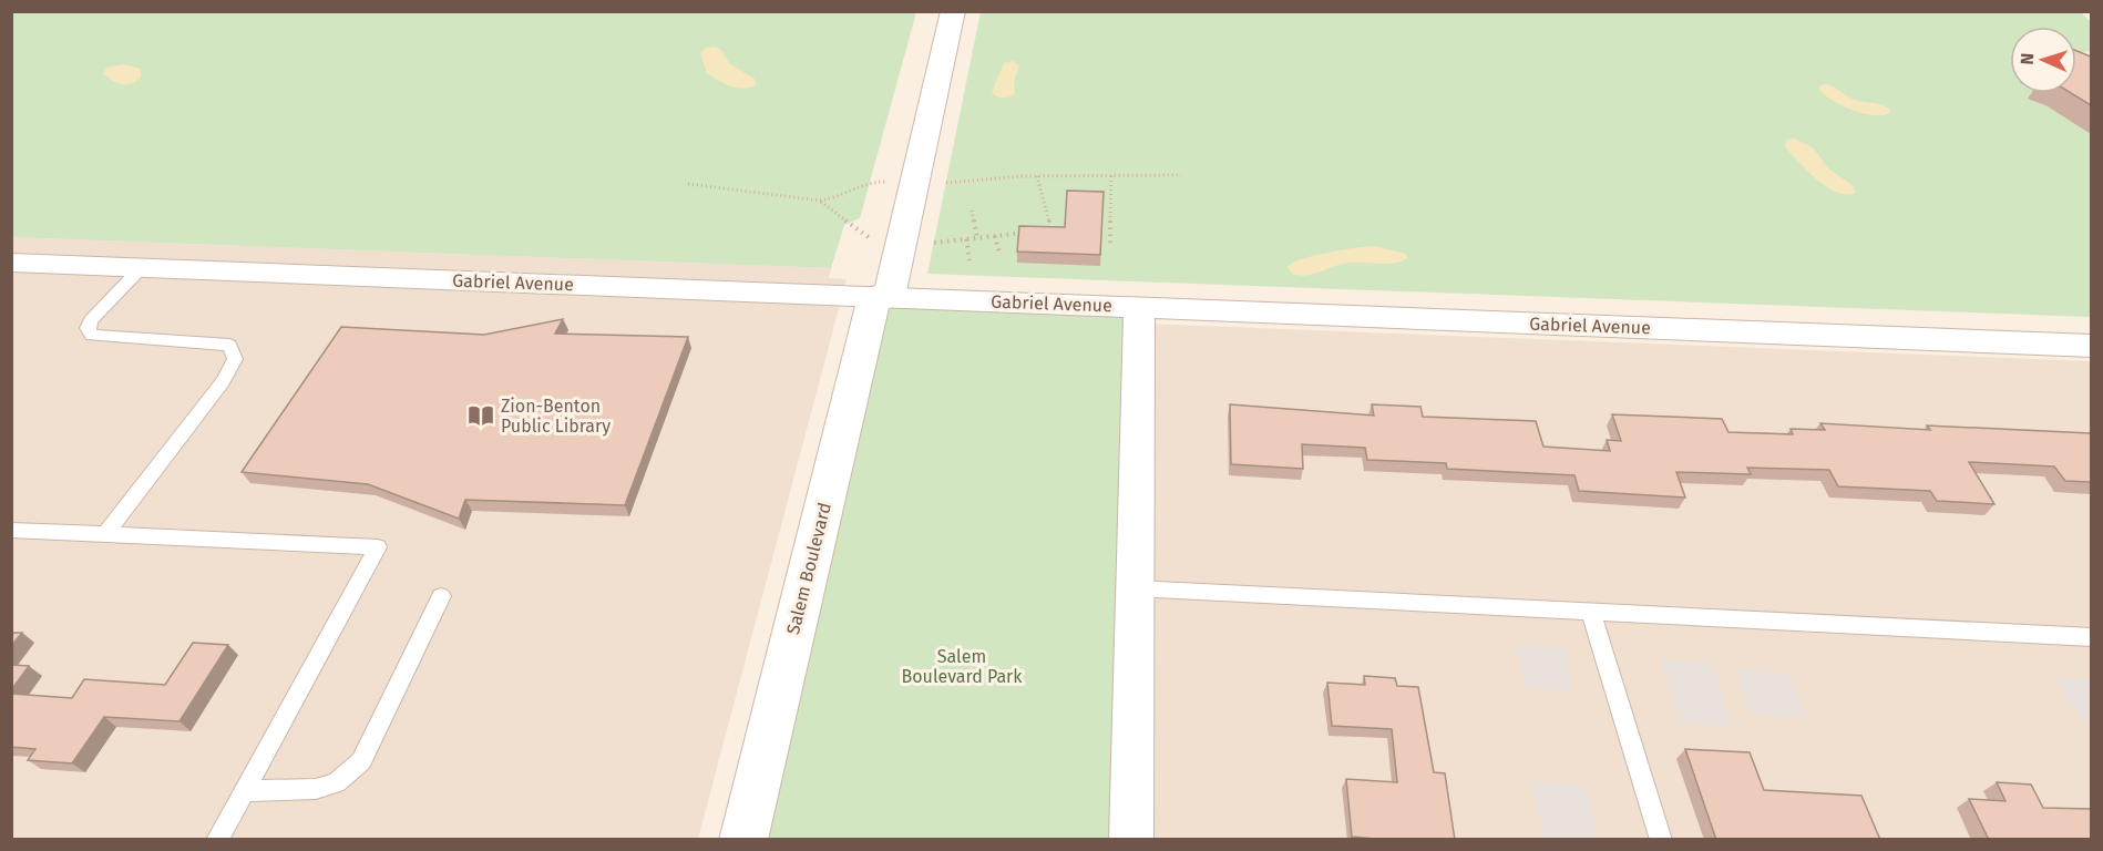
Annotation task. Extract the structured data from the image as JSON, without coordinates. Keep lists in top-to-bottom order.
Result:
{
  "streets": {
    "street": ["Gabriel Avenue", "Salem Boulevard"]
  },
  "crossings": [
    ["Gabriel Avenue", "Salem Boulevard"]
  ],
  "parks": ["Salem Boulevard Park"],
  "places": {
    "library": ["Zion-Benton Public Library"]
  },
  "north": "left"
}
